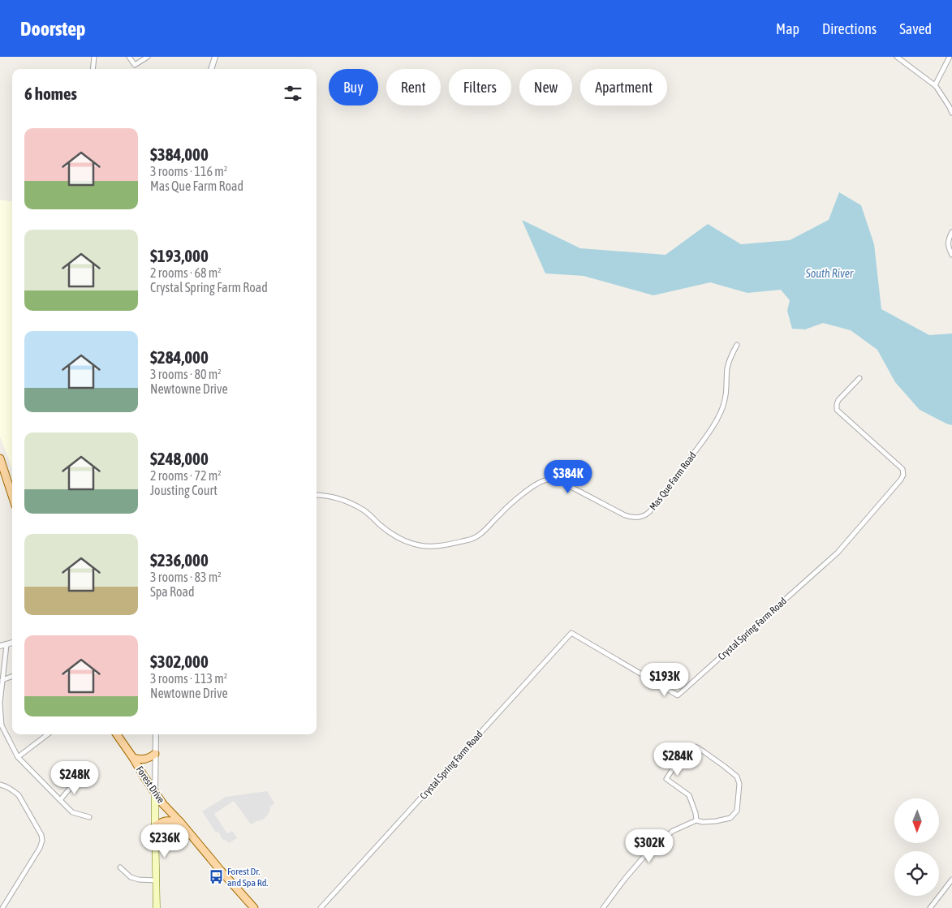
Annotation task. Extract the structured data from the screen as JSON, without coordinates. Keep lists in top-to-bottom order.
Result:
{
  "streets": {
    "main road": ["Forest Drive"],
    "street": ["Mas Que Farm Road", "Crystal Spring Farm Road"]
  },
  "water": ["South River"],
  "places": {
    "bus stop": ["Forest Dr. and Spa Rd."]
  },
  "north": "bottom",
  "page": {
    "header": "Doorstep",
    "nav": ["Map", "Directions", "Saved"],
    "chip": [
      "Buy",
      "Rent",
      "Filters",
      "New",
      "Apartment"
    ],
    "heading": "6 homes",
    "list": [
      {
        "name": "$384,000",
        "note": "3 rooms · 116 m² · Mas Que Farm Road"
      },
      {
        "name": "$193,000",
        "note": "2 rooms · 68 m² · Crystal Spring Farm Road"
      },
      {
        "name": "$284,000",
        "note": "3 rooms · 80 m² · Newtowne Drive"
      },
      {
        "name": "$248,000",
        "note": "2 rooms · 72 m² · Jousting Court"
      },
      {
        "name": "$236,000",
        "note": "3 rooms · 83 m² · Spa Road"
      },
      {
        "name": "$302,000",
        "note": "3 rooms · 113 m² · Newtowne Drive"
      }
    ],
    "price": [
      "$384K",
      "$193K",
      "$284K",
      "$248K",
      "$236K",
      "$302K"
    ]
  }
}
